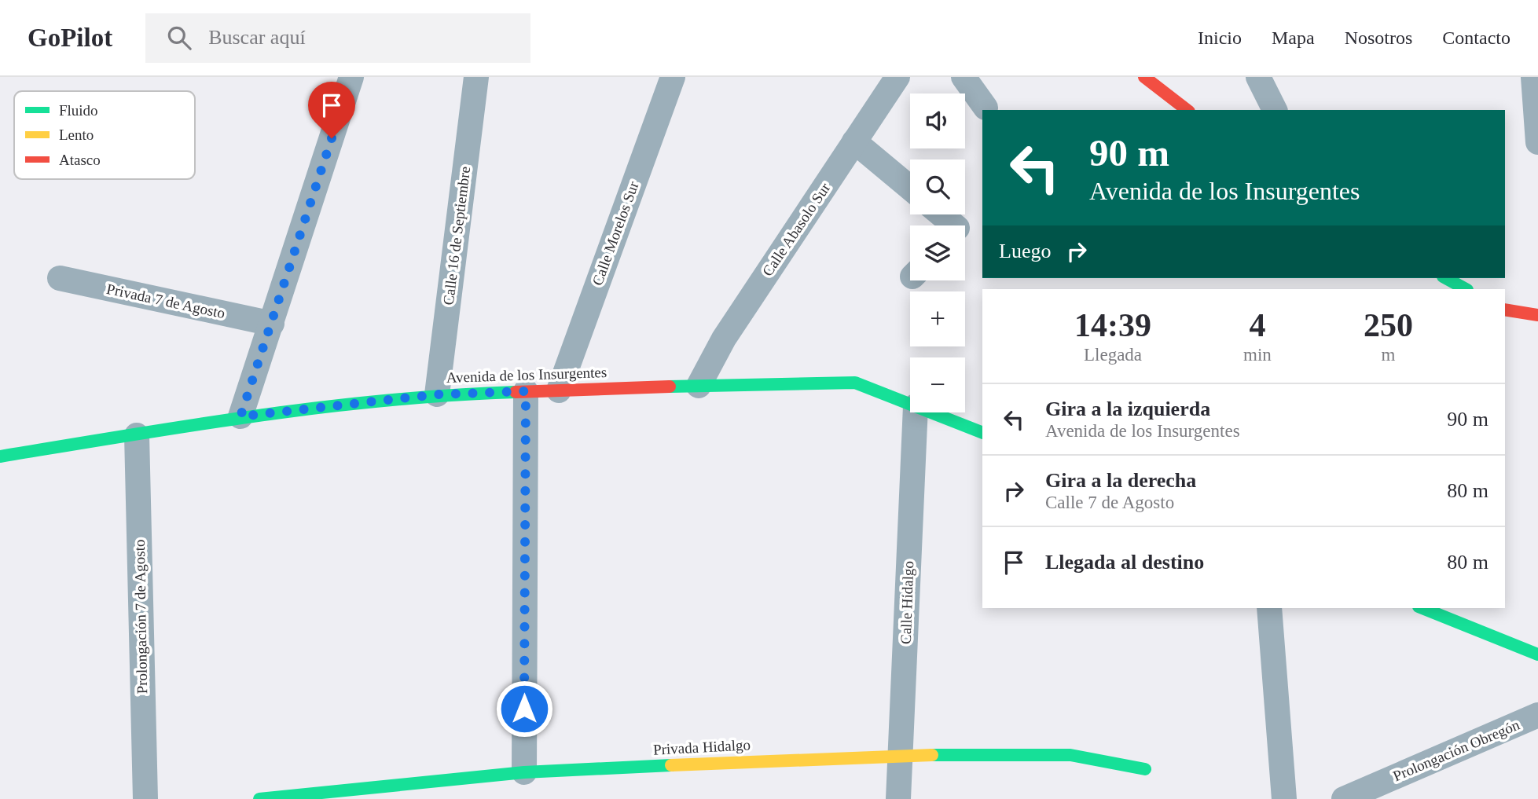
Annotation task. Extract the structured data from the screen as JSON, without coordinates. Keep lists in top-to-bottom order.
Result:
{
  "streets": {
    "street": [
      "Calle Abasolo Sur",
      "Calle Morelos Sur",
      "Calle 16 de Septiembre",
      "Privada 7 de Agosto",
      "Avenida de los Insurgentes",
      "Calle Hidalgo",
      "Prolongación 7 de Agosto",
      "Privada Hidalgo",
      "Prolongación Obregón"
    ]
  },
  "crossings": [
    ["Calle Abasolo Sur", "Avenida de los Insurgentes"],
    ["Calle Morelos Sur", "Avenida de los Insurgentes"],
    ["Calle 16 de Septiembre", "Avenida de los Insurgentes"],
    ["Avenida de los Insurgentes", "Prolongación 7 de Agosto"],
    ["Calle Hidalgo", "Privada Hidalgo"]
  ],
  "legend": ["Fluido", "Lento", "Atasco"],
  "page": {
    "header": "GoPilot",
    "search": "Buscar aquí",
    "nav": [
      "Inicio",
      "Mapa",
      "Nosotros",
      "Contacto"
    ],
    "map_buttons": ["+", "−"],
    "turn": ["90 m", "Avenida de los Insurgentes"],
    "then": "Luego",
    "eta": [
      "14:39",
      "Llegada",
      "4",
      "min",
      "250",
      "m"
    ],
    "list": [
      {
        "name": "Gira a la izquierda",
        "note": "Avenida de los Insurgentes",
        "value": "90 m"
      },
      {
        "name": "Gira a la derecha",
        "note": "Calle 7 de Agosto",
        "value": "80 m"
      },
      {
        "name": "Llegada al destino",
        "value": "80 m"
      }
    ]
  }
}
